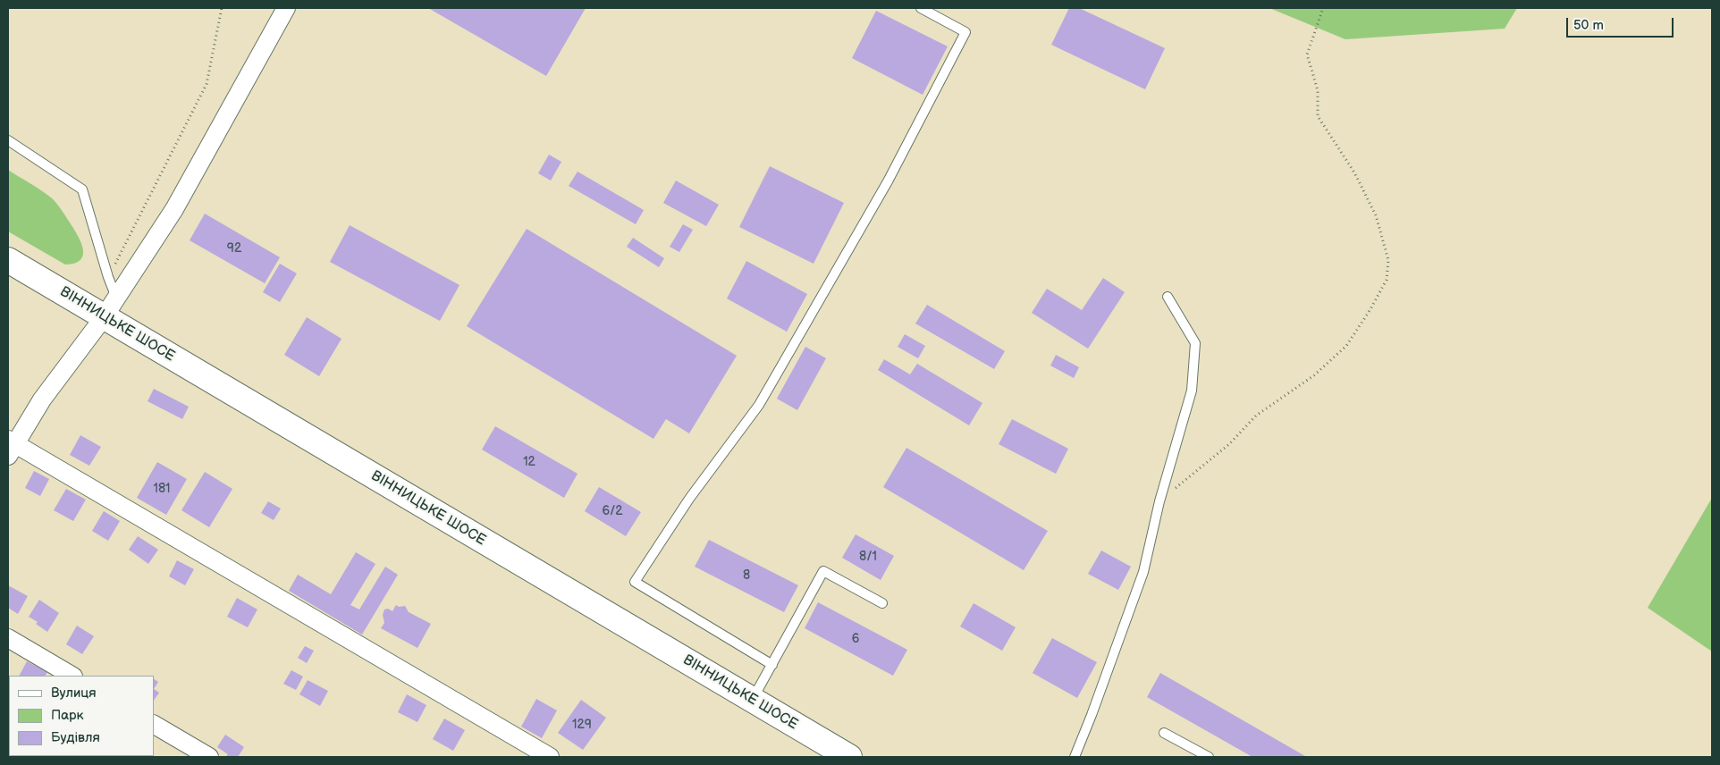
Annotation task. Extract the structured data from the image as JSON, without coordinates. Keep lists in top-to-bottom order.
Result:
{
  "streets": {
    "main road": ["ВІННИЦЬКЕ ШОСЕ"]
  },
  "house_numbers": [
    "92",
    "12",
    "181",
    "6/2",
    "8/1",
    "8",
    "6",
    "129"
  ],
  "legend": ["Вулиця", "Парк", "Будівля"],
  "scale_bar": "50 m"
}
